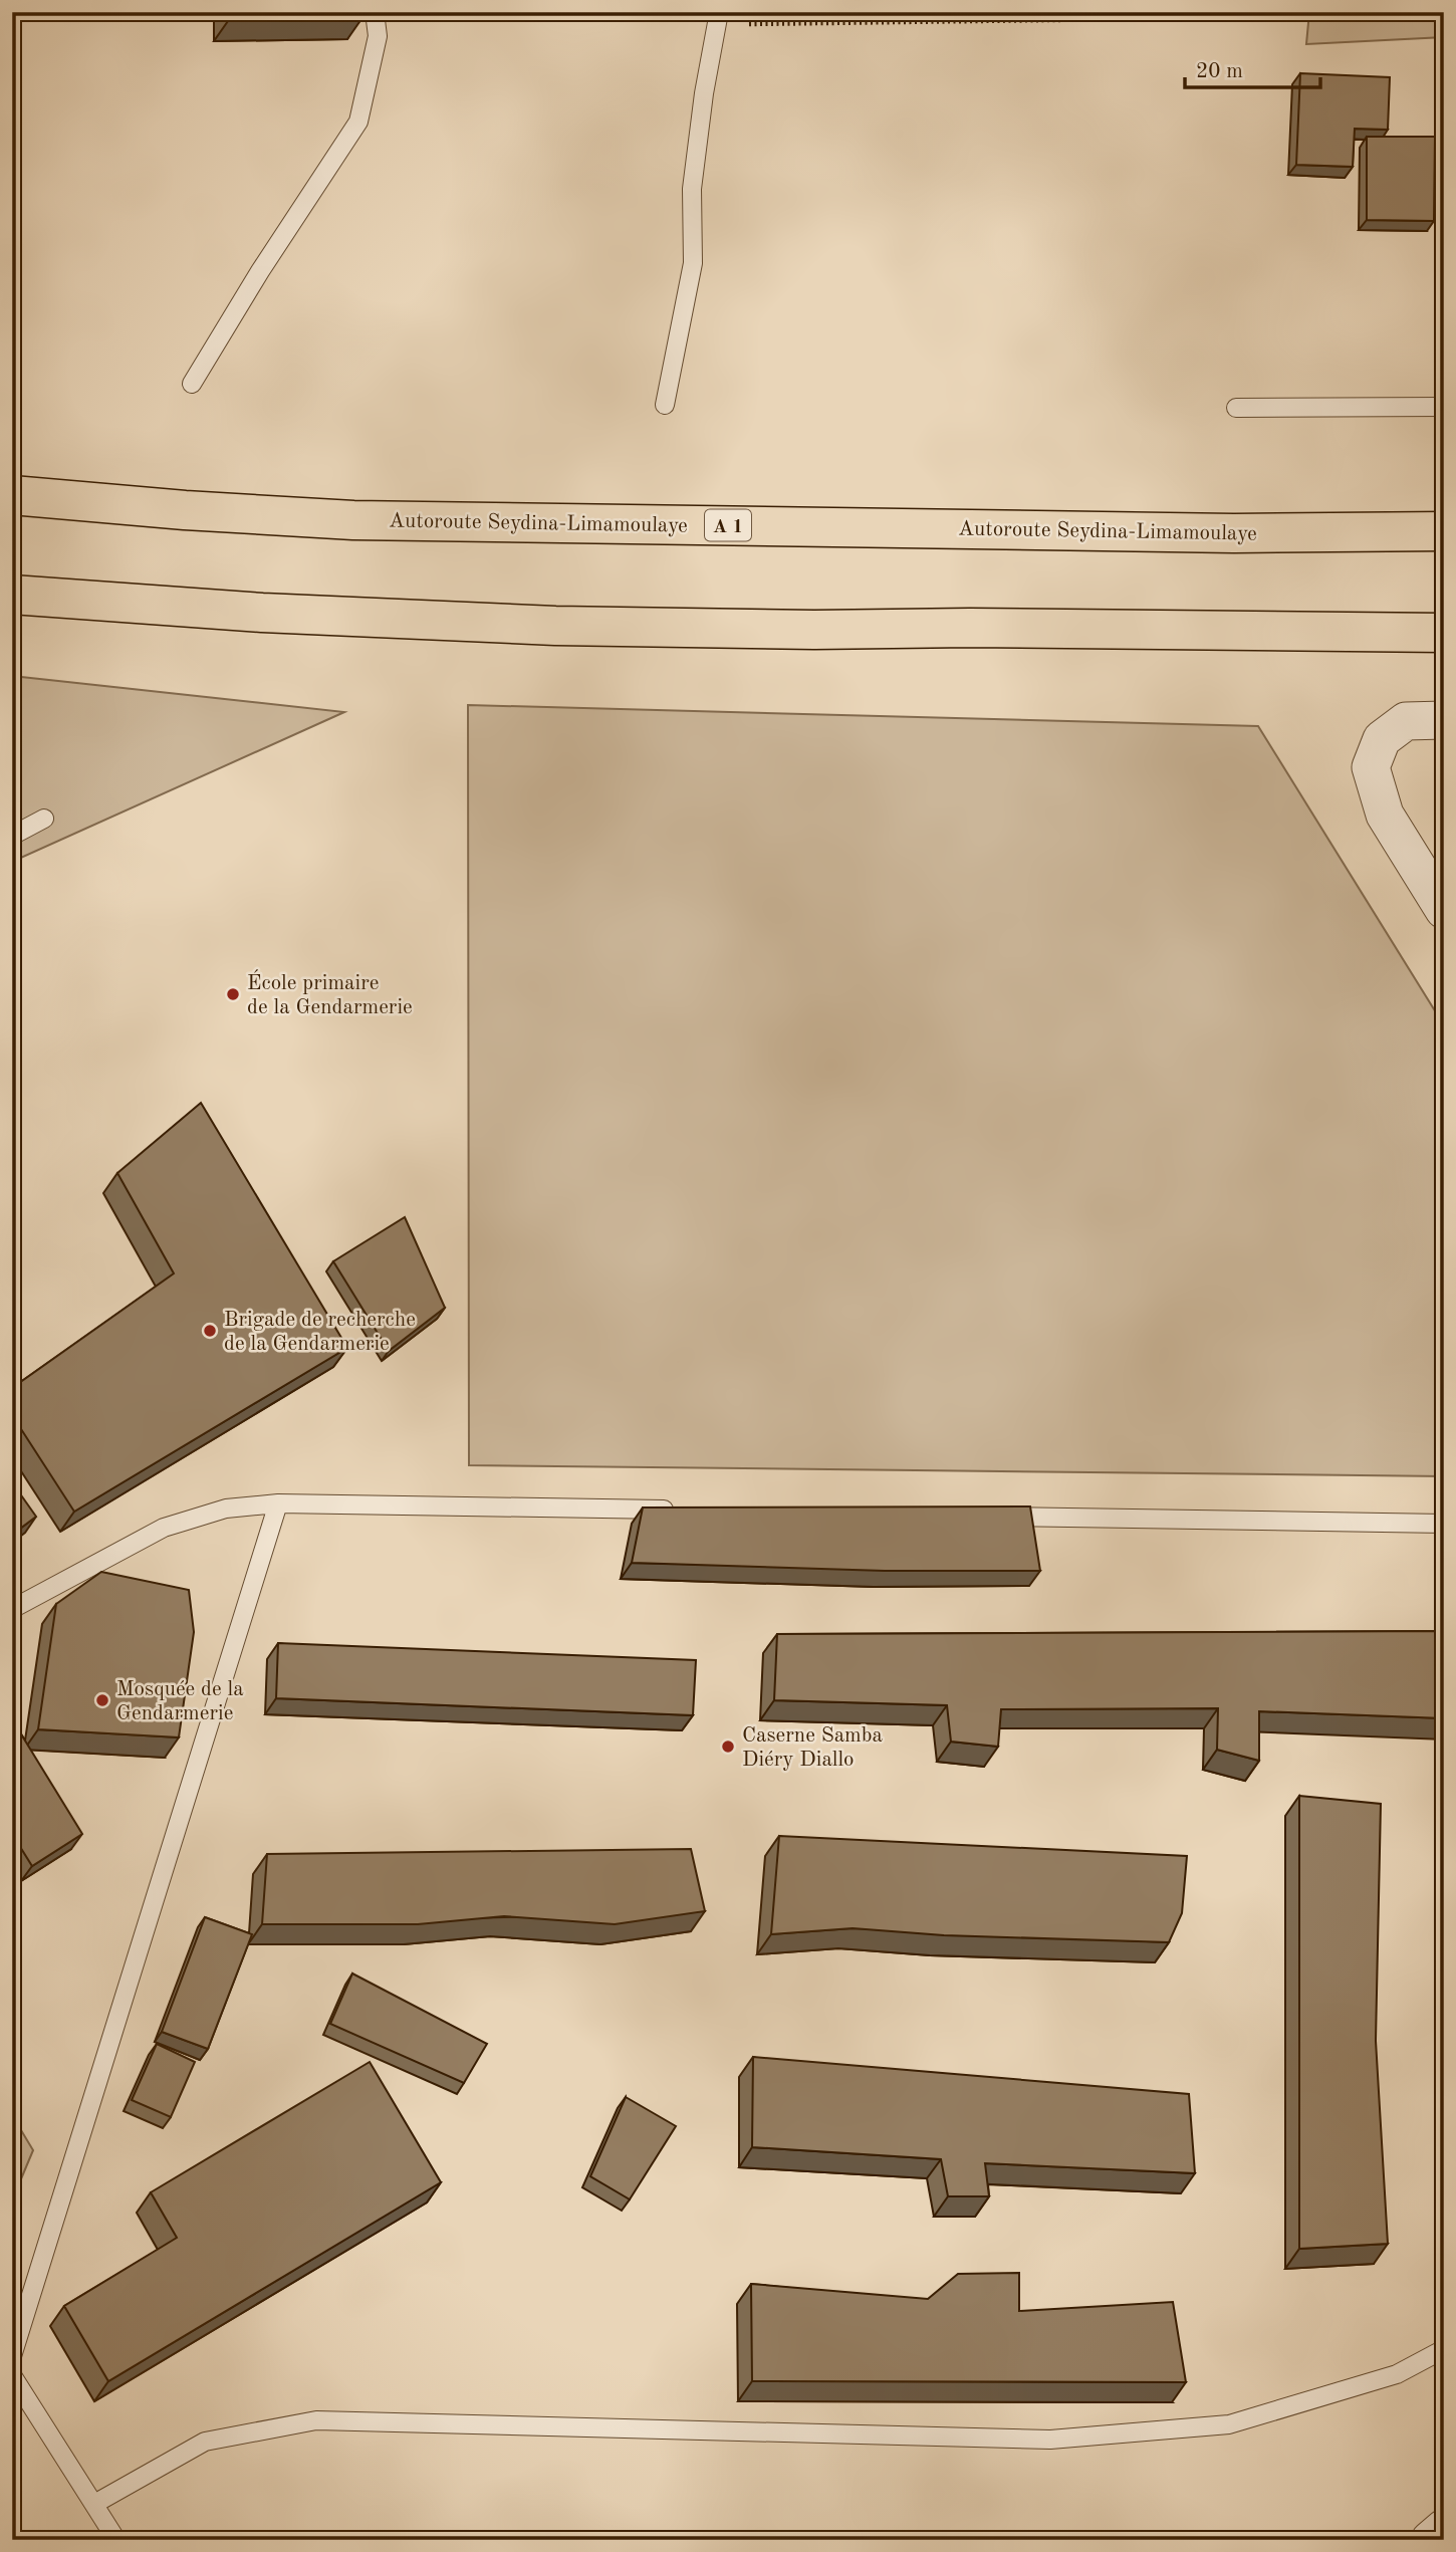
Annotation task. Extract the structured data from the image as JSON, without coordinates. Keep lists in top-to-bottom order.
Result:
{
  "streets": {
    "highway": ["Autoroute Seydina-Limamoulaye", "A 1"]
  },
  "places": [
    "École primaire de la Gendarmerie",
    "Brigade de recherche de la Gendarmerie",
    "Mosquée de la Gendarmerie",
    "Caserne Samba Diéry Diallo"
  ],
  "scale_bar": "20 m"
}
